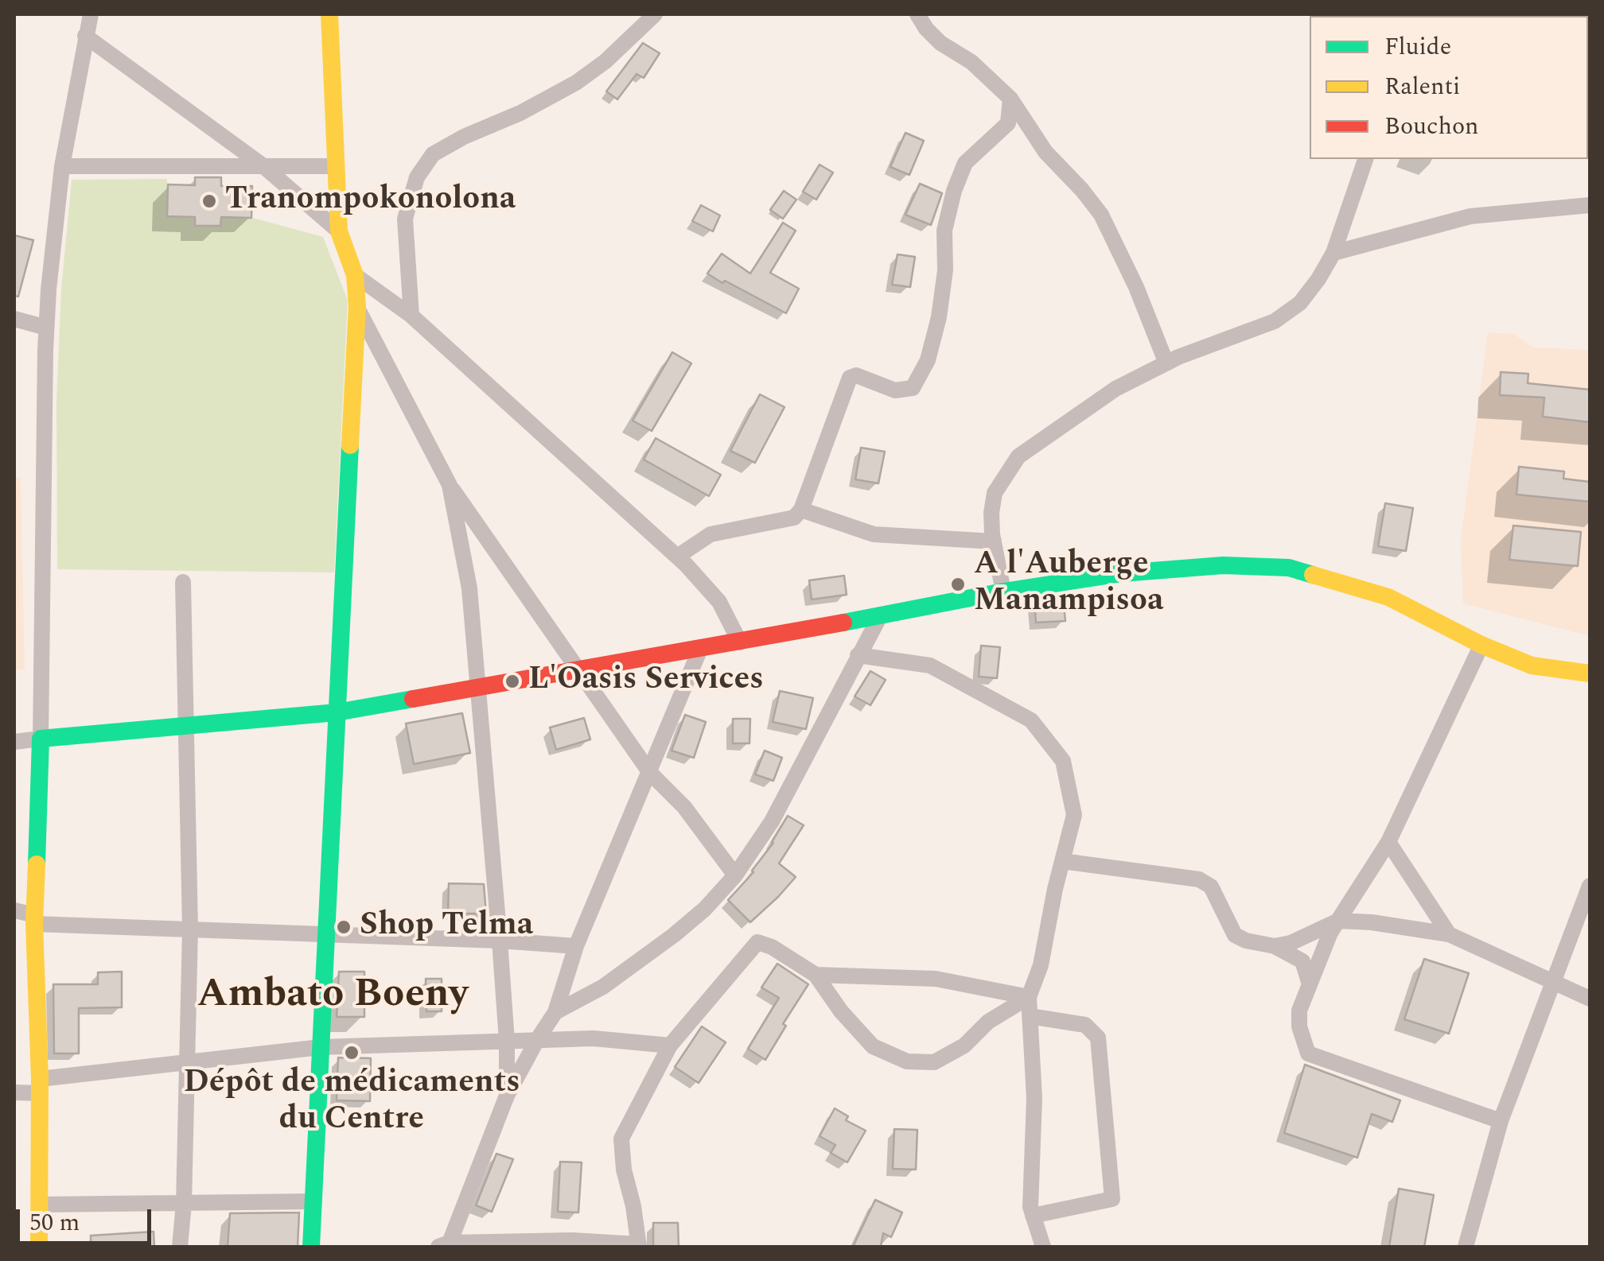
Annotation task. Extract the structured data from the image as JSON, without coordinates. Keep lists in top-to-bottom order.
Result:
{
  "districts": ["Ambato Boeny"],
  "places": [
    "Tranompokonolona",
    "A l'Auberge Manampisoa",
    "L'Oasis Services",
    "Shop Telma",
    "Dépôt de médicaments du Centre"
  ],
  "legend": ["Fluide", "Ralenti", "Bouchon"],
  "scale_bar": "50 m"
}
